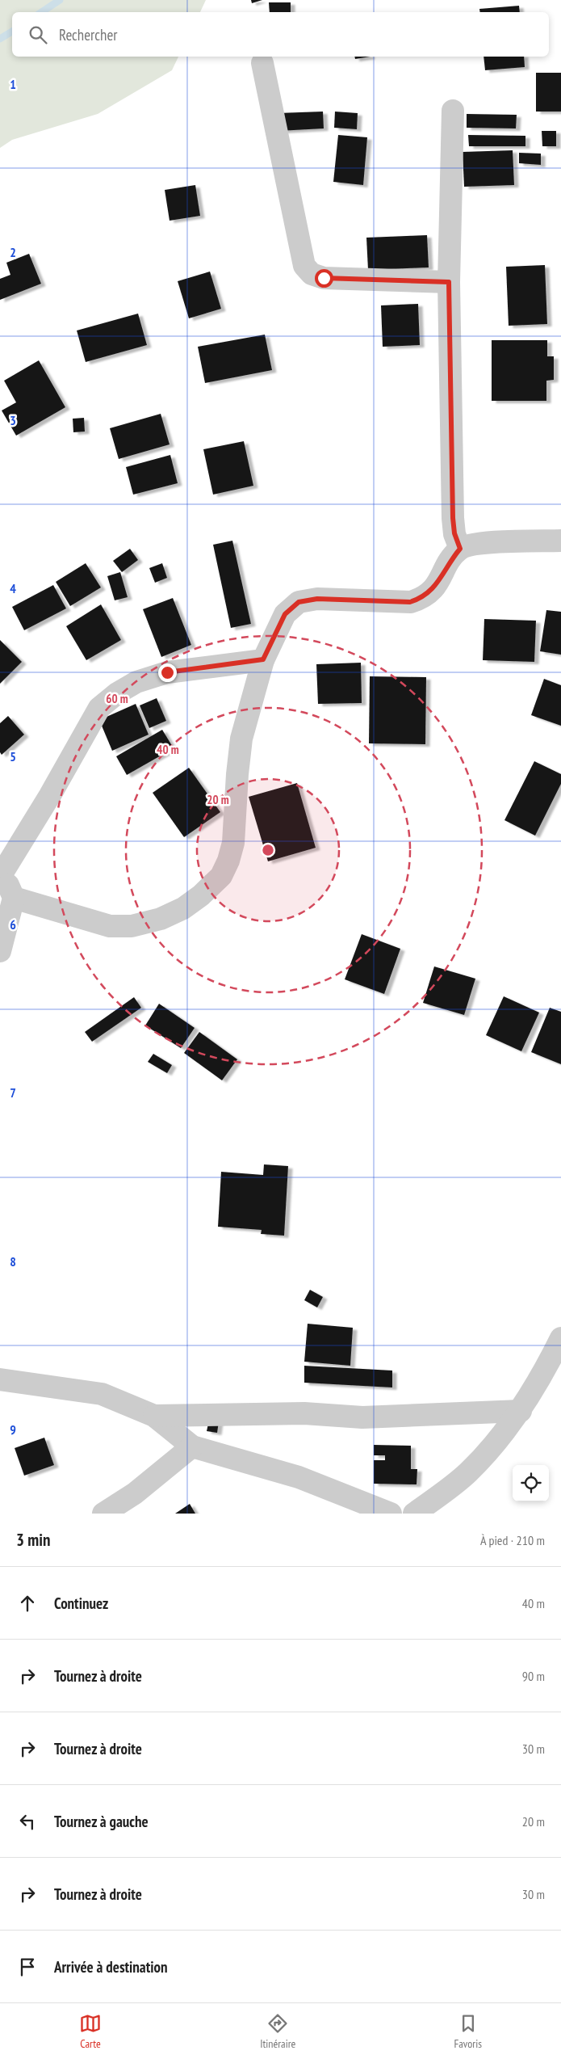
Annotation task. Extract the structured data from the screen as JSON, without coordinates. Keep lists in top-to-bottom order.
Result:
{
  "page": {
    "search": "Rechercher",
    "heading": ["3 min", "À pied · 210 m"],
    "list": [
      ["Continuez", "40 m"],
      ["Tournez à droite", "90 m"],
      ["Tournez à droite", "30 m"],
      ["Tournez à gauche", "20 m"],
      ["Tournez à droite", "30 m"],
      "Arrivée à destination"
    ],
    "nav": ["Carte", "Itinéraire", "Favoris"]
  },
  "grid": {
    "rows": [
      "1",
      "2",
      "3",
      "4",
      "5",
      "6",
      "7",
      "8",
      "9"
    ]
  },
  "rings": ["60 m", "40 m", "20 m"]
}
